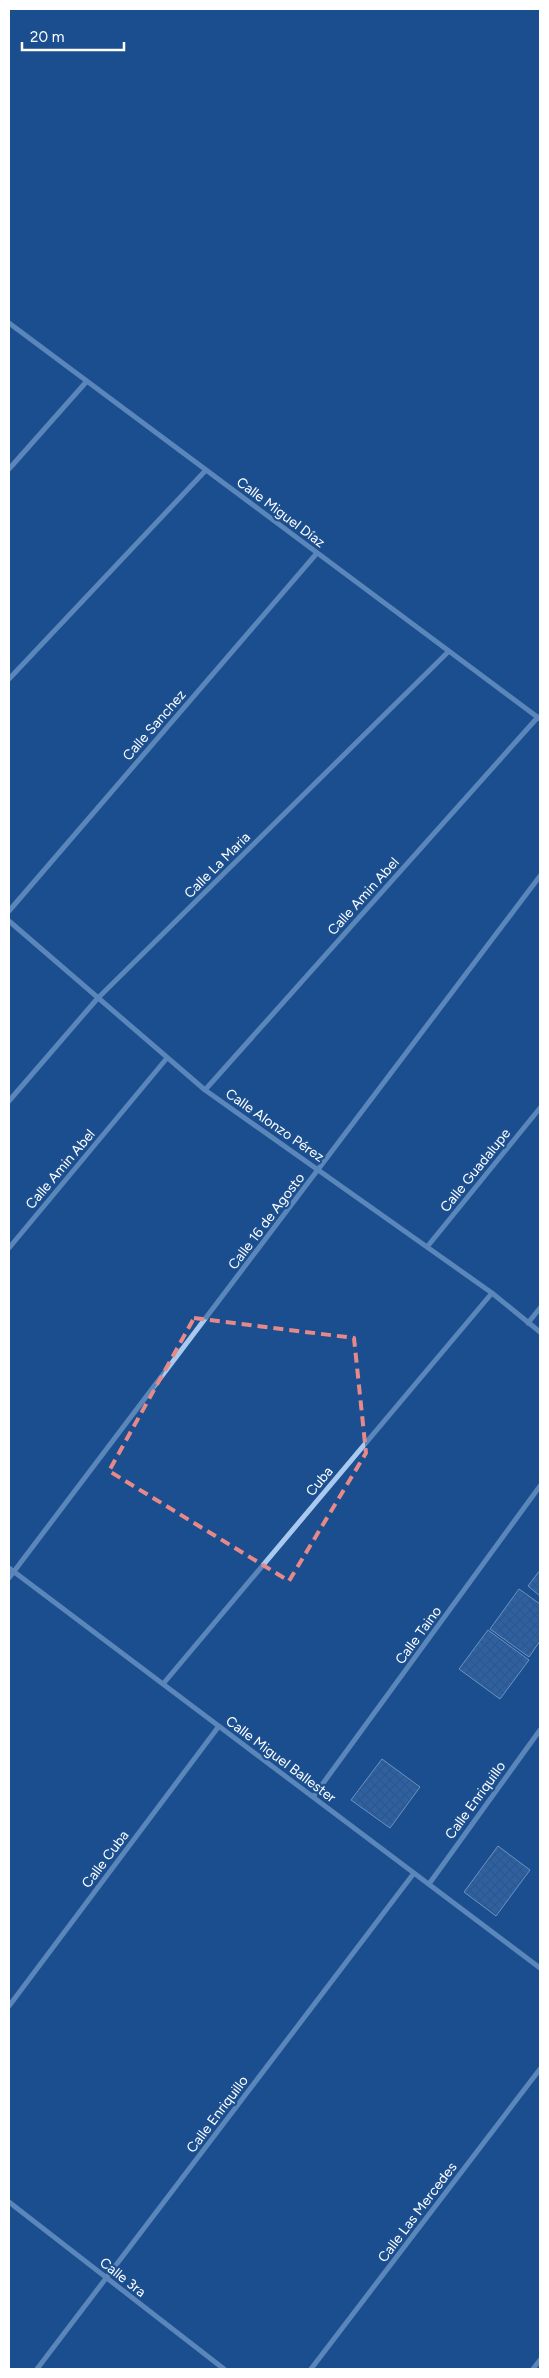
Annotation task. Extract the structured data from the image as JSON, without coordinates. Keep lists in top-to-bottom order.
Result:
{
  "streets": {
    "street": [
      "Calle Miguel Díaz",
      "Calle Sanchez",
      "Calle La Maria",
      "Calle Amin Abel",
      "Calle Alonzo Pérez",
      "Calle Guadalupe",
      "Calle 16 de Agosto",
      "Cuba",
      "Calle Taino",
      "Calle Miguel Ballester",
      "Calle Enriquillo",
      "Calle Cuba",
      "Calle Las Mercedes",
      "Calle 3ra"
    ]
  },
  "crossings": [
    ["Calle Miguel Díaz", "Calle Sanchez"],
    ["Calle Miguel Díaz", "Calle La Maria"],
    ["Calle Miguel Díaz", "Calle Amin Abel"],
    ["Calle La Maria", "Calle Alonzo Pérez"],
    ["Calle Amin Abel", "Calle Alonzo Pérez"],
    ["Calle Alonzo Pérez", "Calle Guadalupe"],
    ["Calle Alonzo Pérez", "Calle 16 de Agosto"],
    ["Calle Alonzo Pérez", "Cuba"],
    ["Calle 16 de Agosto", "Calle Miguel Ballester"],
    ["Cuba", "Calle Miguel Ballester"],
    ["Calle Taino", "Calle Miguel Ballester"],
    ["Calle Miguel Ballester", "Calle Enriquillo"],
    ["Calle Miguel Ballester", "Calle Cuba"],
    ["Calle Enriquillo", "Calle 3ra"]
  ],
  "scale_bar": "20 m"
}
